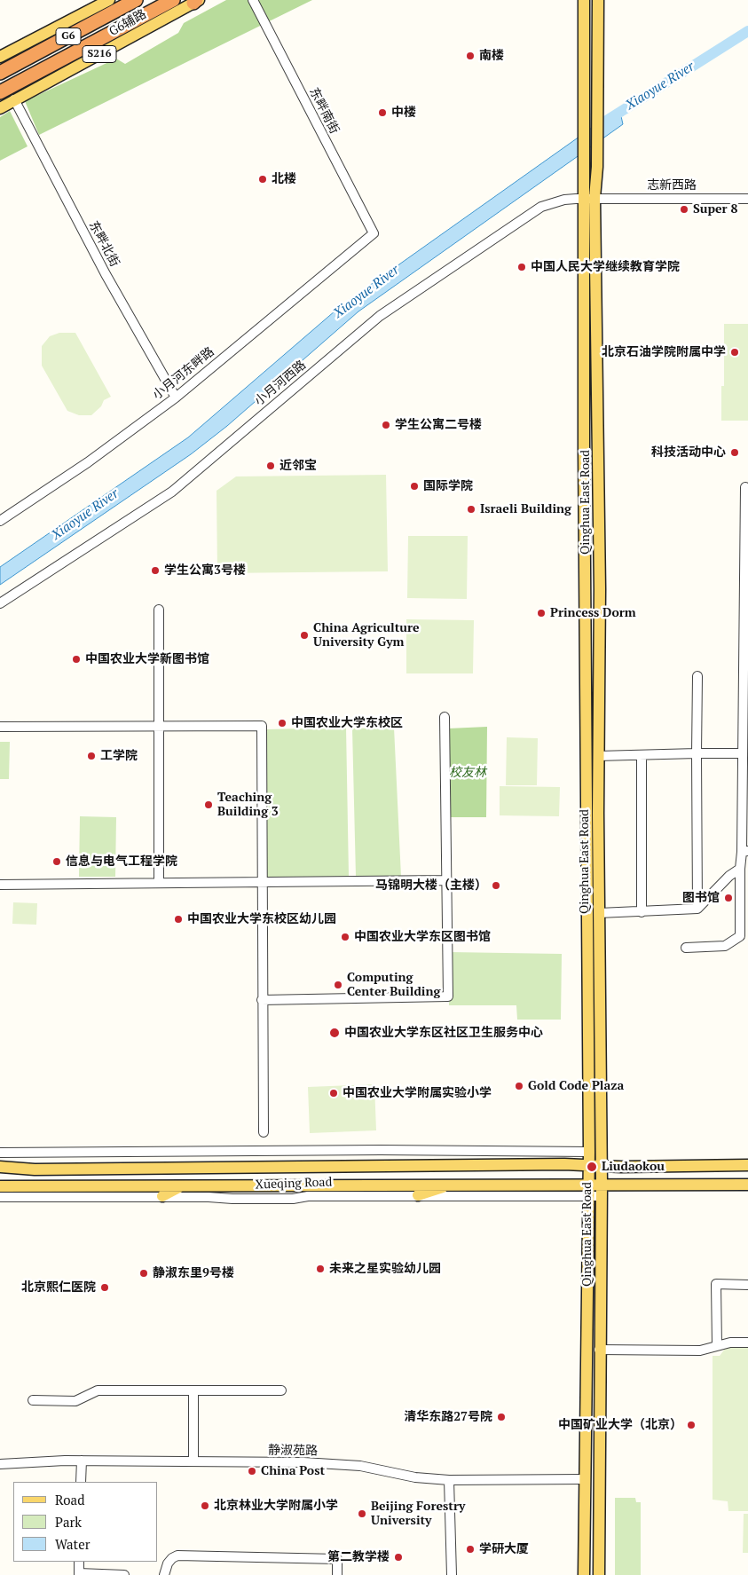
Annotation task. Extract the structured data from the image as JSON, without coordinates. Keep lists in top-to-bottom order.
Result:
{
  "streets": {
    "highway": ["G6"],
    "main road": [
      "G6辅路",
      "S216",
      "Qinghua East Road",
      "Xueqing Road"
    ],
    "street": [
      "东畔南街",
      "志新西路",
      "东畔北街",
      "小月河东畔路",
      "小月河西路",
      "静淑苑路"
    ]
  },
  "crossings": [
    ["G6辅路", "东畔北街"],
    ["东畔南街", "小月河东畔路"],
    ["志新西路", "小月河西路"],
    ["志新西路", "Qinghua East Road"],
    ["东畔北街", "小月河东畔路"],
    ["小月河西路", "Qinghua East Road"],
    ["Qinghua East Road", "Xueqing Road"],
    ["Qinghua East Road", "静淑苑路"]
  ],
  "water": ["Xiaoyue River"],
  "parks": ["校友林"],
  "places": [
    "南楼",
    "中楼",
    "北楼",
    "Super 8",
    "中国人民大学继续教育学院",
    "北京石油学院附属中学",
    "学生公寓二号楼",
    "科技活动中心",
    "近邻宝",
    "国际学院",
    "Israeli Building",
    "学生公寓3号楼",
    "Princess Dorm",
    "China Agriculture University Gym",
    "中国农业大学新图书馆",
    "中国农业大学东校区",
    "工学院",
    "Teaching Building 3",
    "信息与电气工程学院",
    "马锦明大楼（主楼）",
    "图书馆",
    "中国农业大学东校区幼儿园",
    "中国农业大学东区图书馆",
    "Computing Center Building",
    "中国农业大学东区社区卫生服务中心",
    "Gold Code Plaza",
    "中国农业大学附属实验小学",
    "Liudaokou",
    "未来之星实验幼儿园",
    "静淑东里9号楼",
    "北京熙仁医院",
    "清华东路27号院",
    "中国矿业大学（北京）",
    "China Post",
    "北京林业大学附属小学",
    "Beijing Forestry University",
    "学研大厦",
    "第二教学楼"
  ],
  "legend": ["Road", "Park", "Water"]
}
